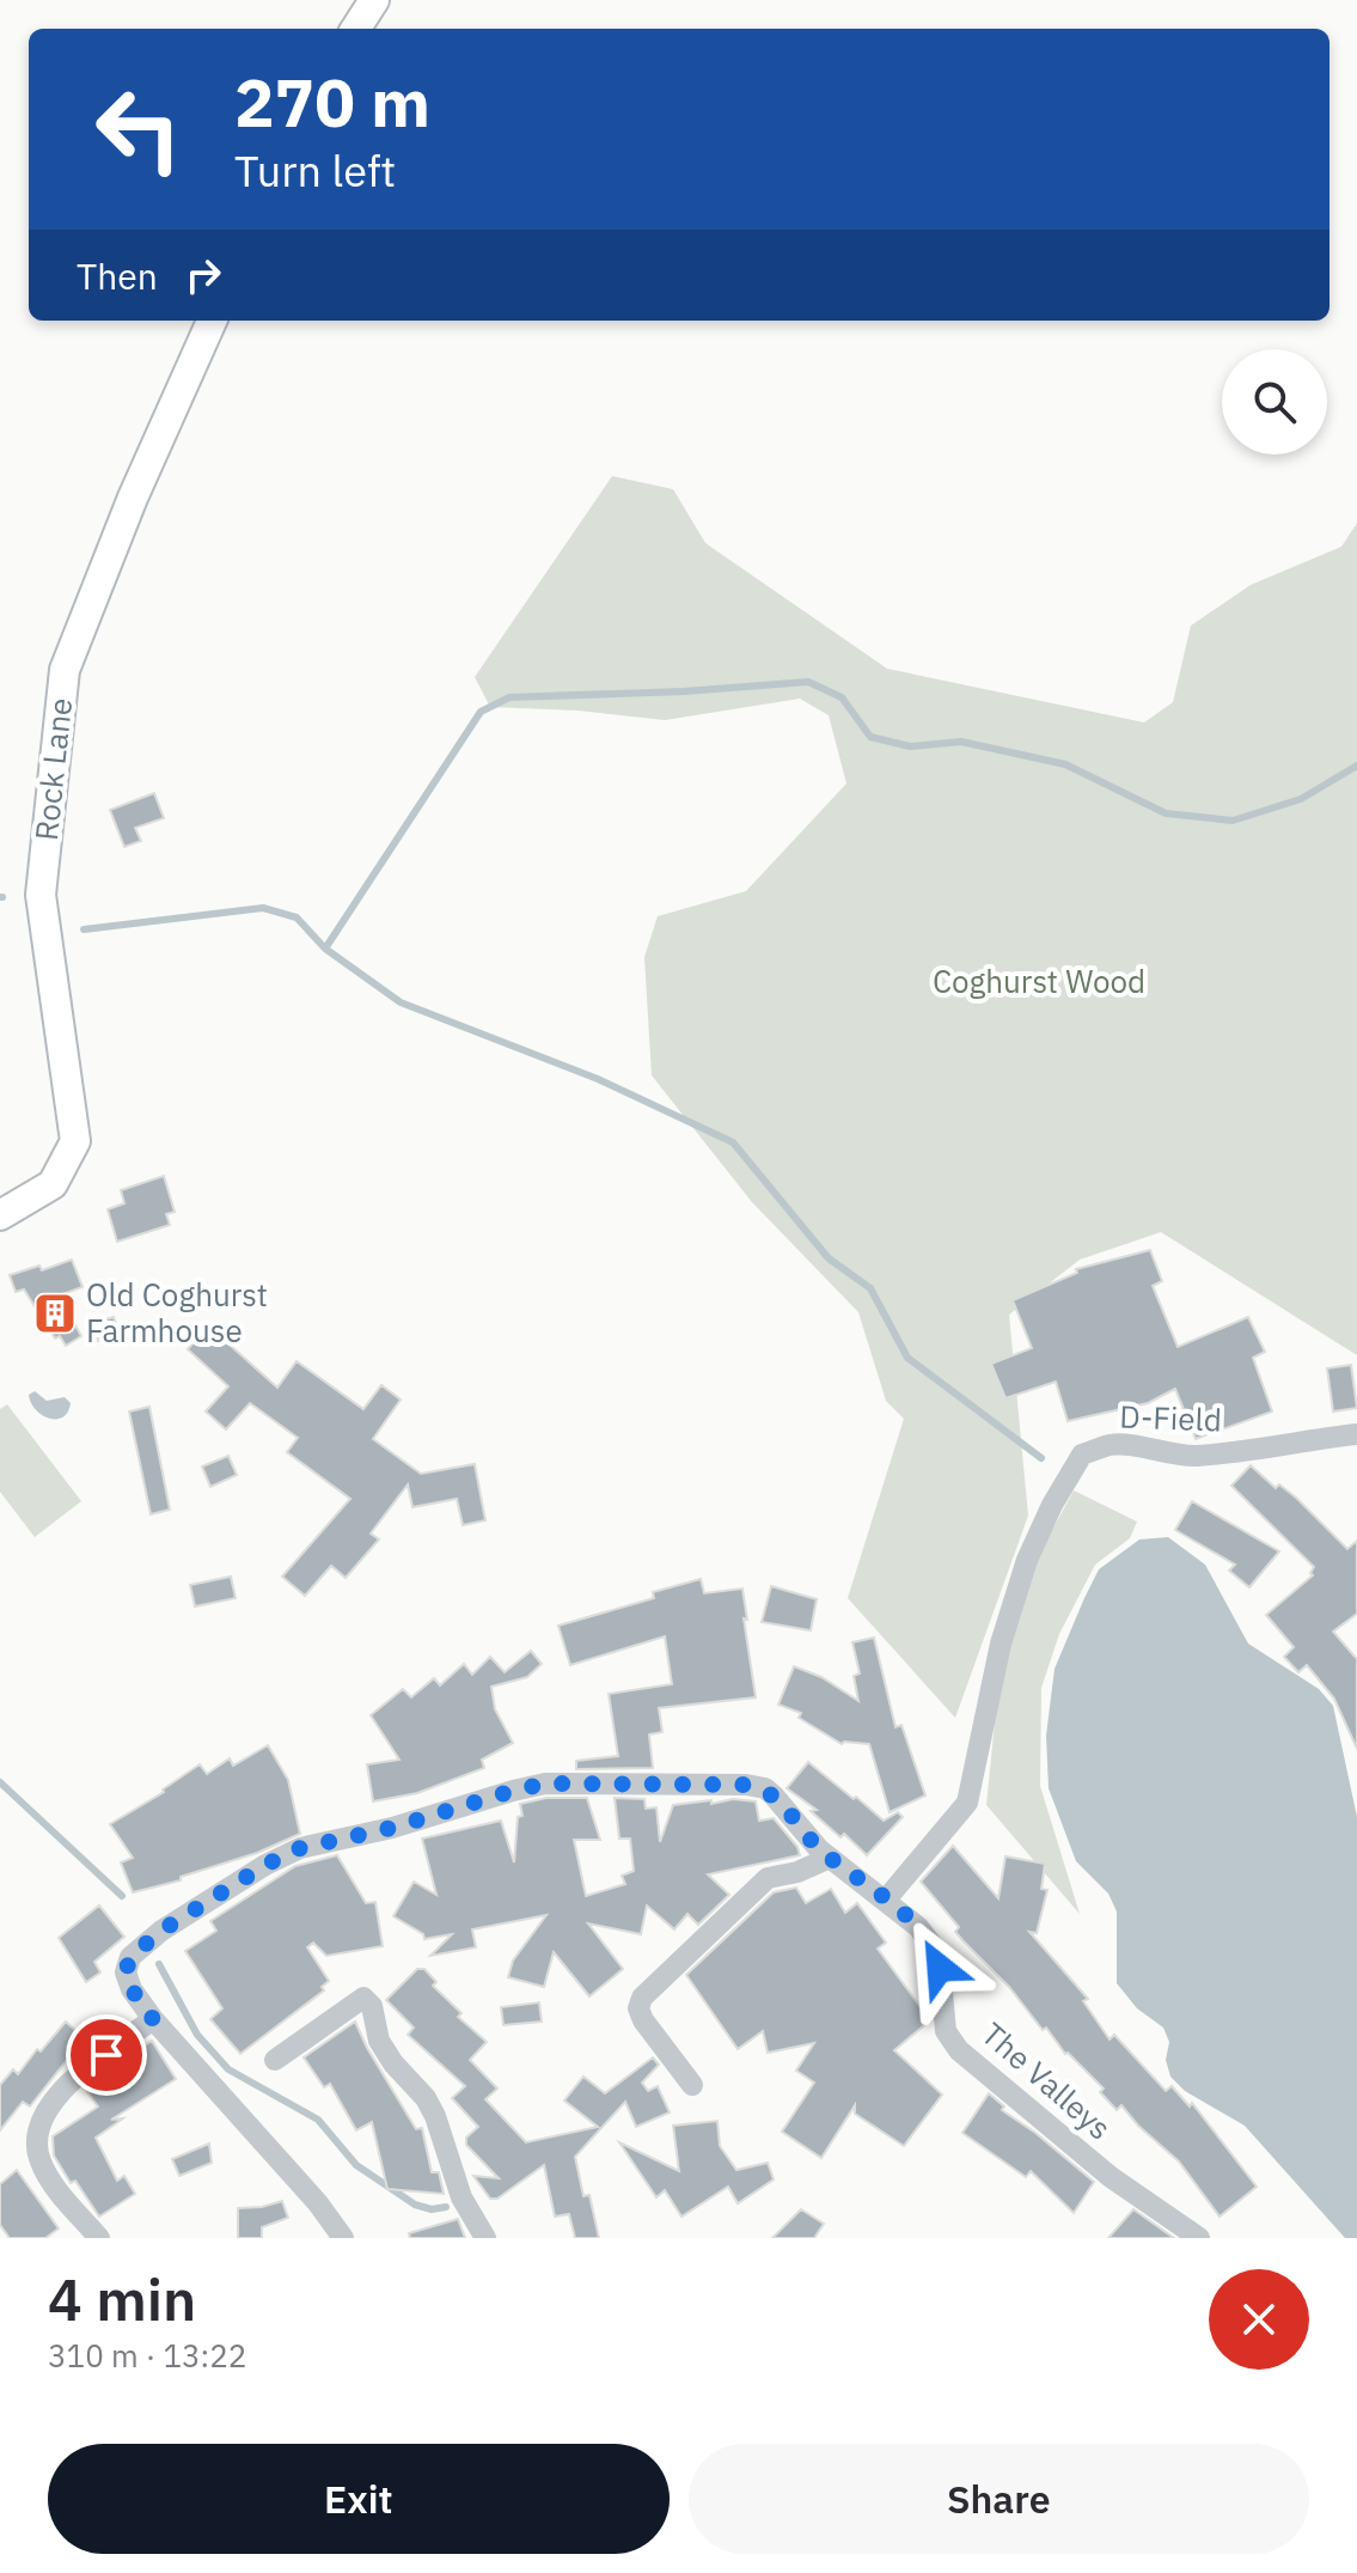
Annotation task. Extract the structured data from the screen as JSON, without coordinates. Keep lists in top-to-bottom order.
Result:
{
  "streets": {
    "street": ["Rock Lane", "D-Field", "The Valleys"]
  },
  "crossings": [
    ["D-Field", "The Valleys"]
  ],
  "parks": ["Coghurst Wood"],
  "places": {
    "building": ["Old Coghurst Farmhouse"]
  },
  "page": {
    "turn": ["270 m", "Turn left"],
    "then": "Then",
    "heading": ["4 min", "310 m · 13:22"],
    "buttons": ["Exit", "Share"]
  }
}
